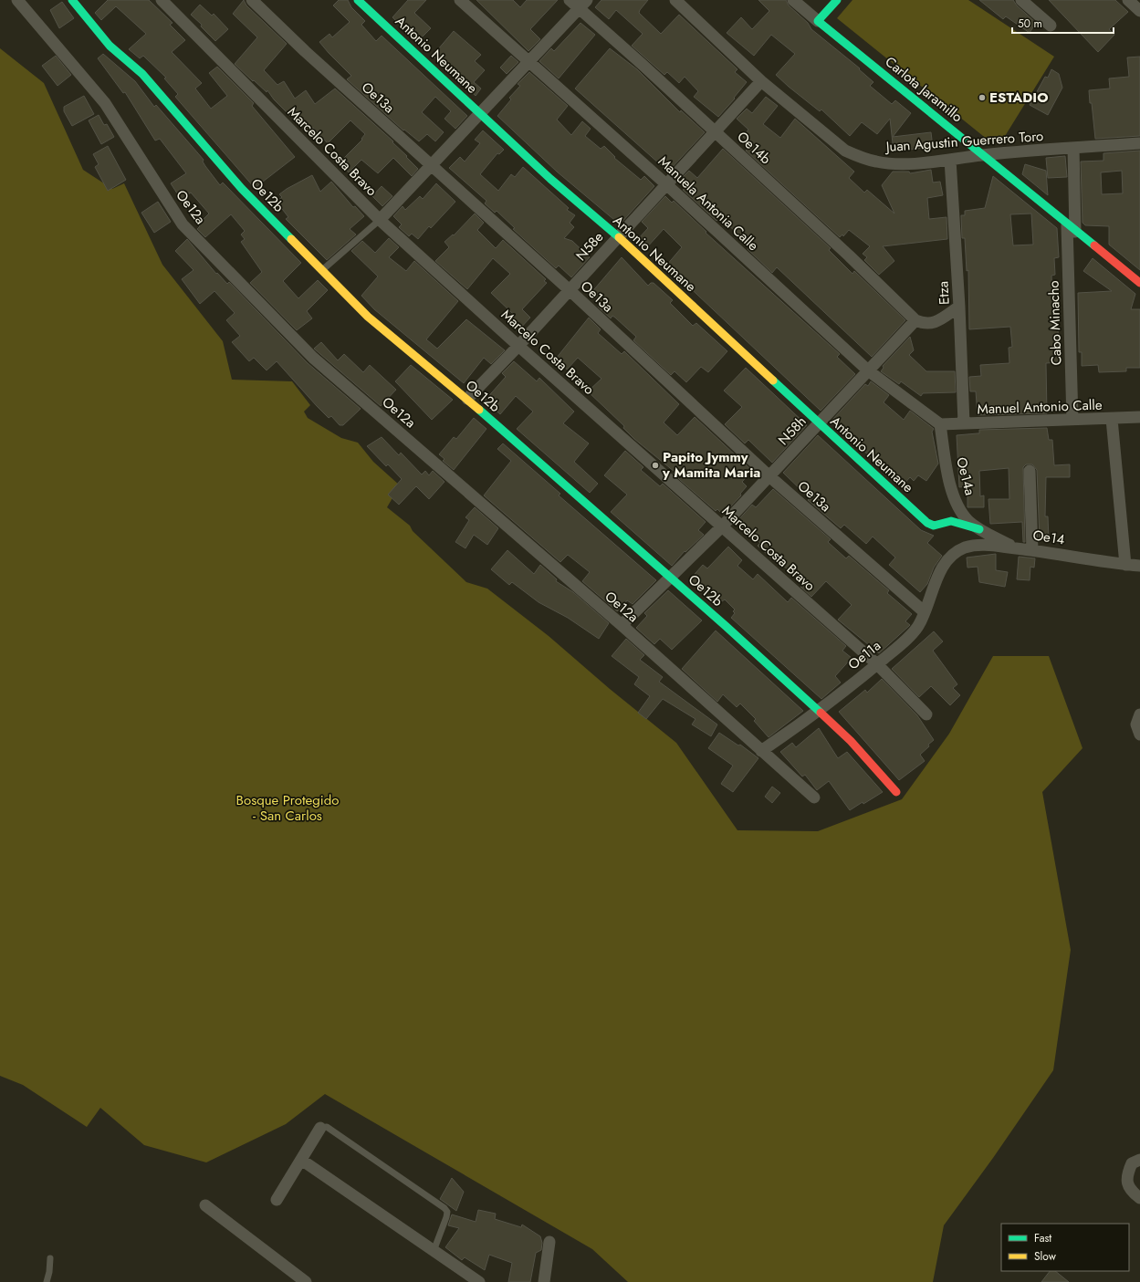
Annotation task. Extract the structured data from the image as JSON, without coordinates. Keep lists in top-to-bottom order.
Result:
{
  "streets": {
    "street": [
      "Antonio Neumane",
      "Carlota Jaramillo",
      "Oe13a",
      "Juan Agustin Guerrero Toro",
      "Oe14b",
      "Marcelo Costa Bravo",
      "Oe12b",
      "Manuela Antonia Calle",
      "Oe12a",
      "N58e",
      "Etza",
      "Cabo Minacho",
      "Manuel Antonio Calle",
      "N58h",
      "Oe14a",
      "Oe14",
      "Oe11a"
    ]
  },
  "crossings": [
    ["Antonio Neumane", "N58e"],
    ["Antonio Neumane", "N58h"],
    ["Antonio Neumane", "Oe14a"],
    ["Carlota Jaramillo", "Juan Agustin Guerrero Toro"],
    ["Carlota Jaramillo", "Cabo Minacho"],
    ["Oe13a", "N58e"],
    ["Oe13a", "N58h"],
    ["Oe13a", "Oe11a"],
    ["Juan Agustin Guerrero Toro", "N58e"],
    ["Juan Agustin Guerrero Toro", "Etza"],
    ["Juan Agustin Guerrero Toro", "Cabo Minacho"],
    ["Oe14b", "N58e"],
    ["Oe14b", "N58h"],
    ["Marcelo Costa Bravo", "N58e"],
    ["Marcelo Costa Bravo", "N58h"],
    ["Marcelo Costa Bravo", "Oe11a"],
    ["Oe12b", "N58e"],
    ["Oe12b", "N58h"],
    ["Oe12b", "Oe11a"],
    ["Manuela Antonia Calle", "N58e"],
    ["Manuela Antonia Calle", "Manuel Antonio Calle"],
    ["Manuela Antonia Calle", "N58h"],
    ["Manuela Antonia Calle", "Oe14a"],
    ["Oe12a", "N58h"],
    ["Oe12a", "Oe11a"],
    ["Etza", "Manuel Antonio Calle"],
    ["Cabo Minacho", "Manuel Antonio Calle"],
    ["Manuel Antonio Calle", "Oe14a"],
    ["Oe14a", "Oe14"],
    ["Oe14", "Oe11a"]
  ],
  "parks": ["Bosque Protegido - San Carlos"],
  "places": ["ESTADIO", "Papito Jymmy y Mamita Maria"],
  "legend": ["Fast", "Slow"],
  "scale_bar": "50 m"
}
